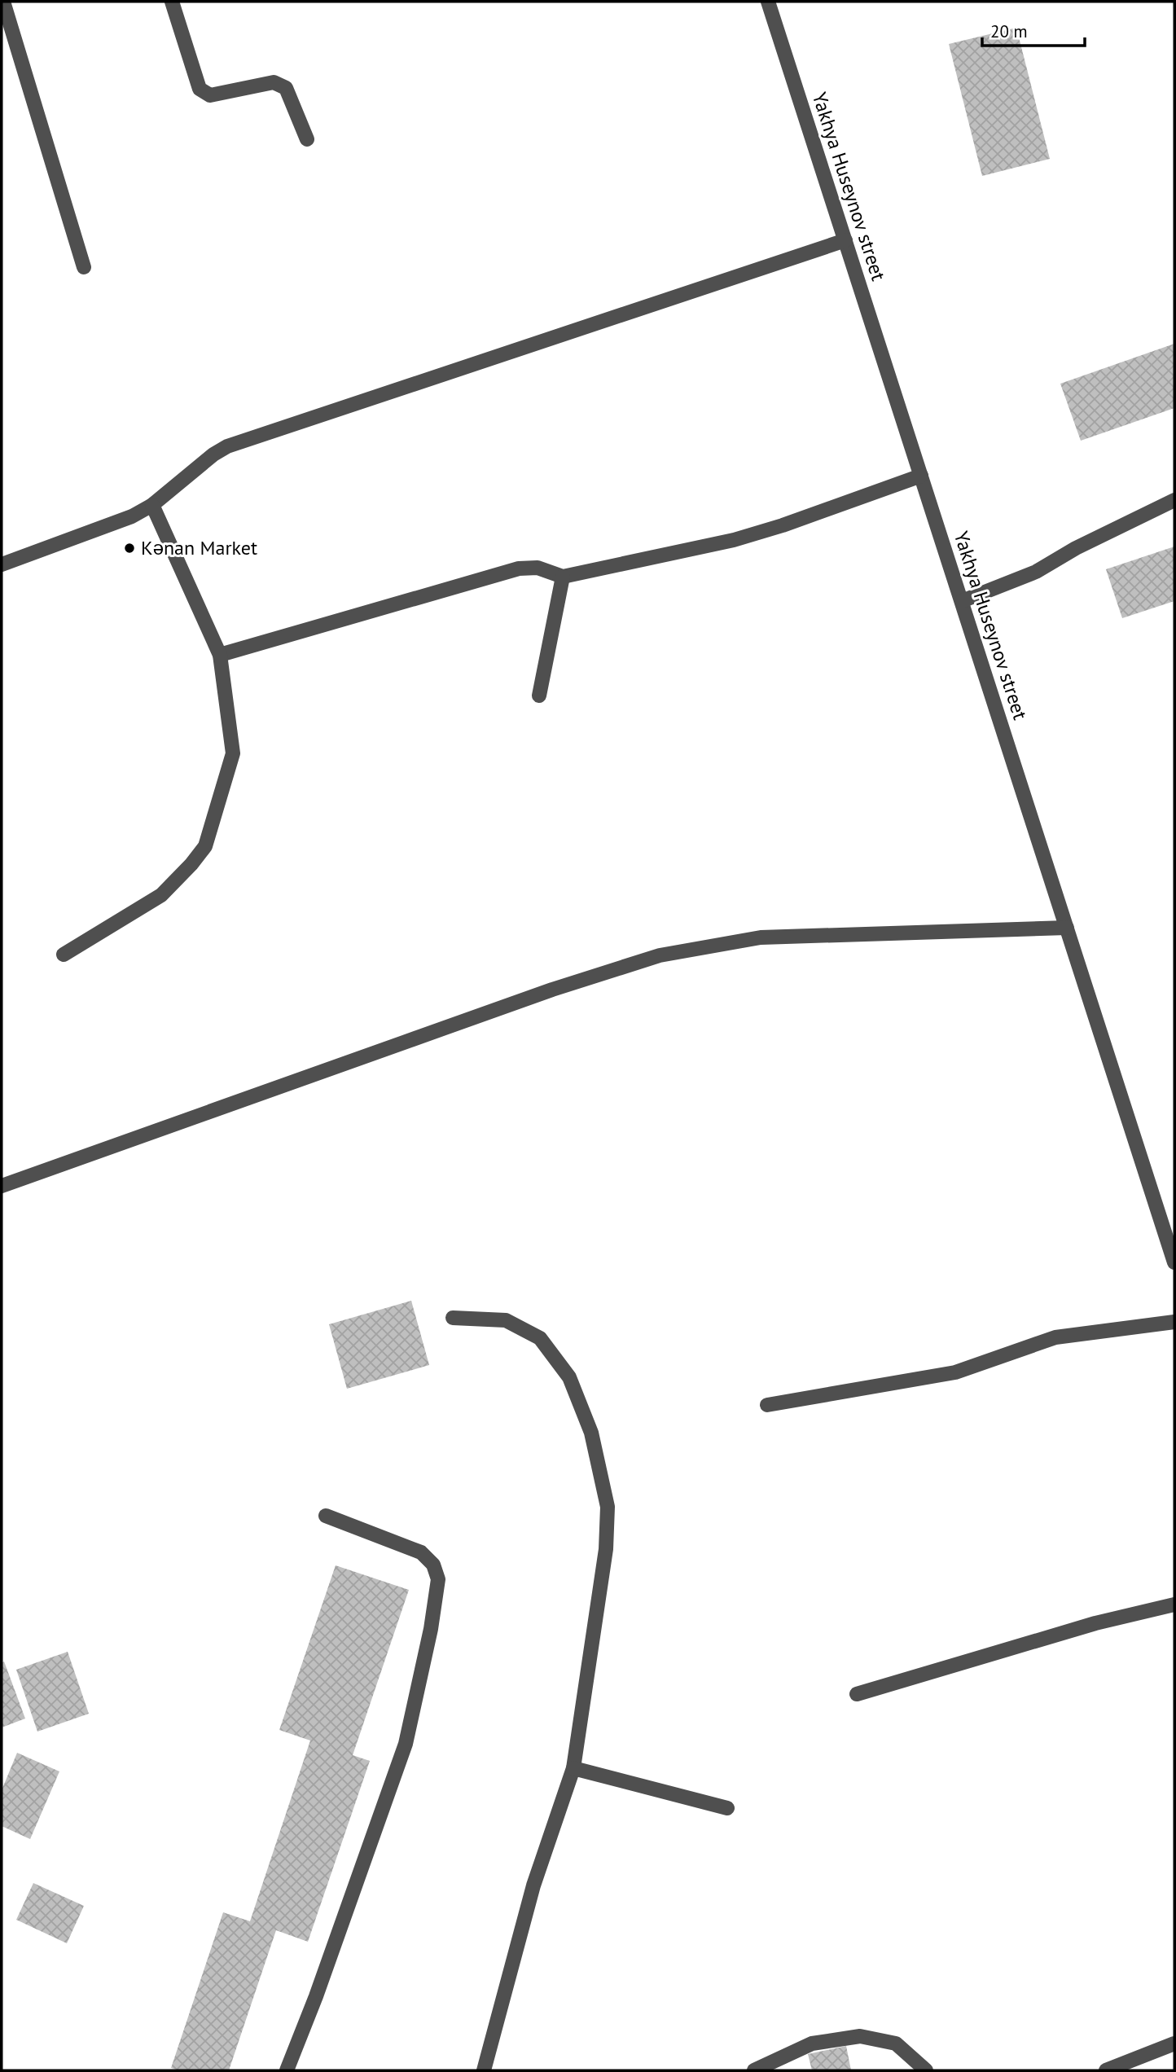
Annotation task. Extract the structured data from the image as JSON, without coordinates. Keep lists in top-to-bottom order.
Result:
{
  "streets": {
    "street": ["Yakhya Huseynov street"]
  },
  "places": ["Kənan Market"],
  "scale_bar": "20 m"
}
